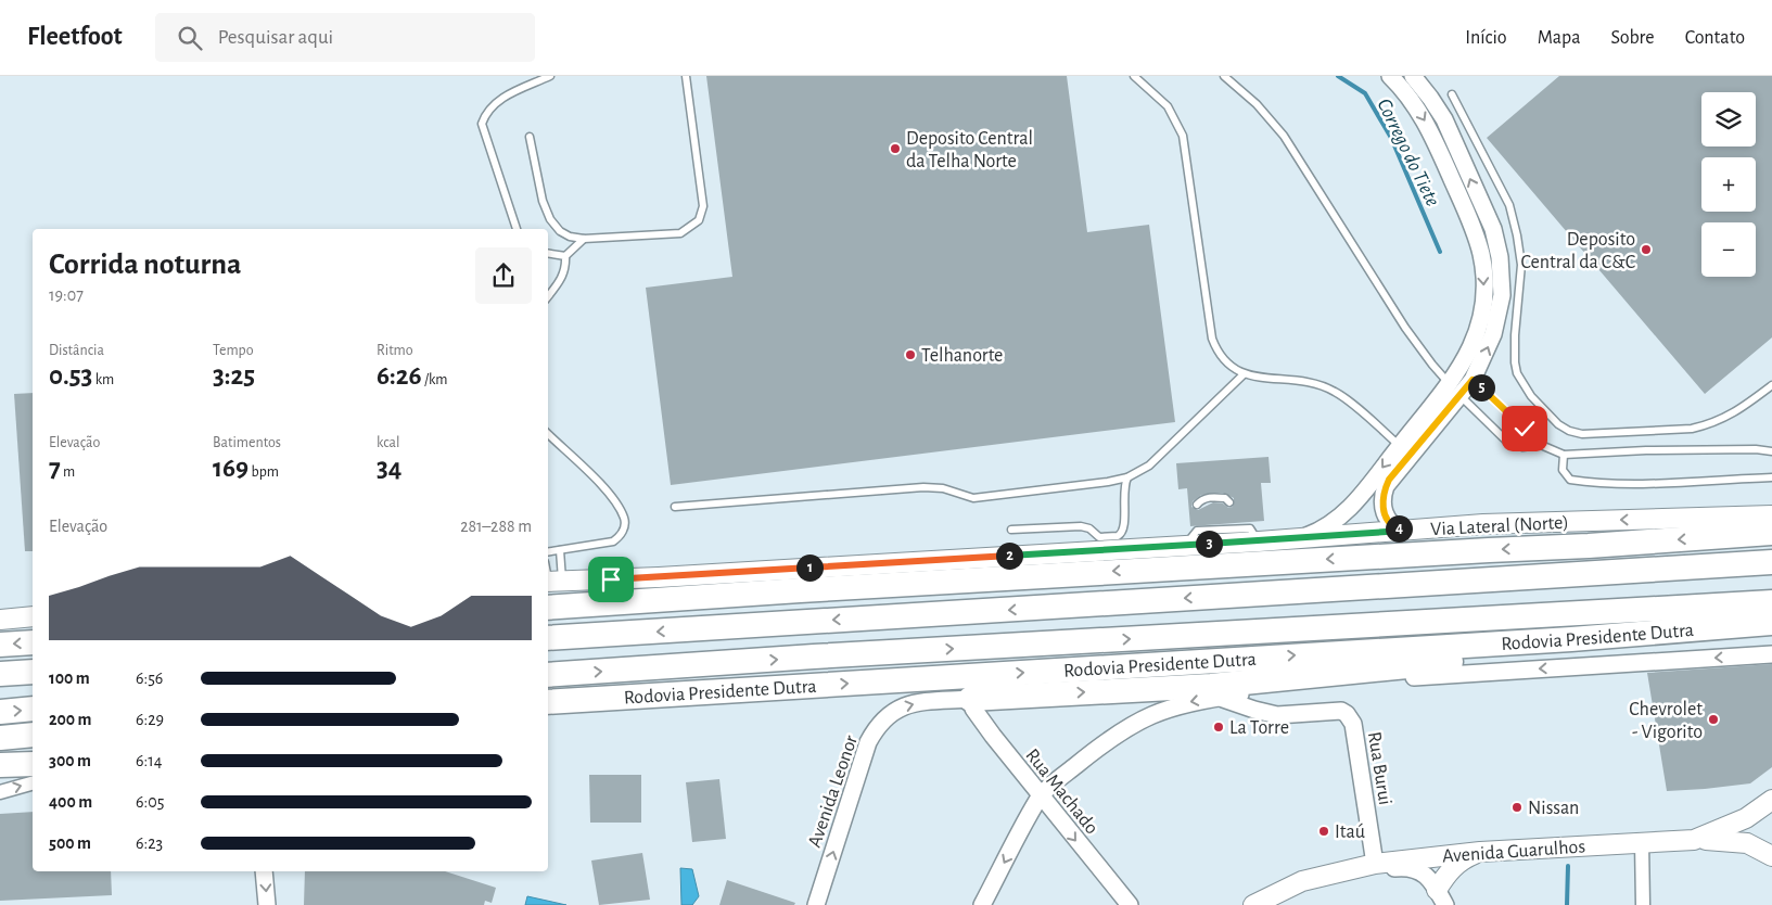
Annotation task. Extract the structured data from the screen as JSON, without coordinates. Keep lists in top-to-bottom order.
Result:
{
  "streets": {
    "highway": ["Rodovia Presidente Dutra"],
    "main road": ["Via Lateral (Norte)", "Avenida Guarulhos"],
    "street": ["Rua Burui", "Avenida Leonor", "Rua Machado"]
  },
  "crossings": [
    ["Rua Burui", "Avenida Guarulhos"],
    ["Avenida Leonor", "Rua Machado"]
  ],
  "one_way": ["Avenida Leonor", "Rua Machado"],
  "water": ["Corrego do Tiete"],
  "places": [
    "Deposito Central da Telha Norte",
    "Deposito Central da C&C",
    "Telhanorte",
    "Chevrolet - Vigorito",
    "La Torre",
    "Nissan",
    "Itaú"
  ],
  "page": {
    "header": "Fleetfoot",
    "search": "Pesquisar aqui",
    "nav": [
      "Início",
      "Mapa",
      "Sobre",
      "Contato"
    ],
    "map_buttons": ["+", "−"],
    "heading": ["Corrida noturna", "19:07"],
    "stats": [
      ["Distância", "0.53 km"],
      ["Tempo", "3:25"],
      ["Ritmo", "6:26 /km"],
      ["Elevação", "7 m"],
      ["Batimentos", "169 bpm"],
      ["kcal", "34"]
    ],
    "pins": [
      "5",
      "4",
      "3",
      "2",
      "1"
    ],
    "chart": ["Elevação", "281–288 m"],
    "list": [
      {
        "name": "100 m",
        "note": "6:56"
      },
      {
        "name": "200 m",
        "note": "6:29"
      },
      {
        "name": "300 m",
        "note": "6:14"
      },
      {
        "name": "400 m",
        "note": "6:05"
      },
      {
        "name": "500 m",
        "note": "6:23"
      }
    ]
  }
}
